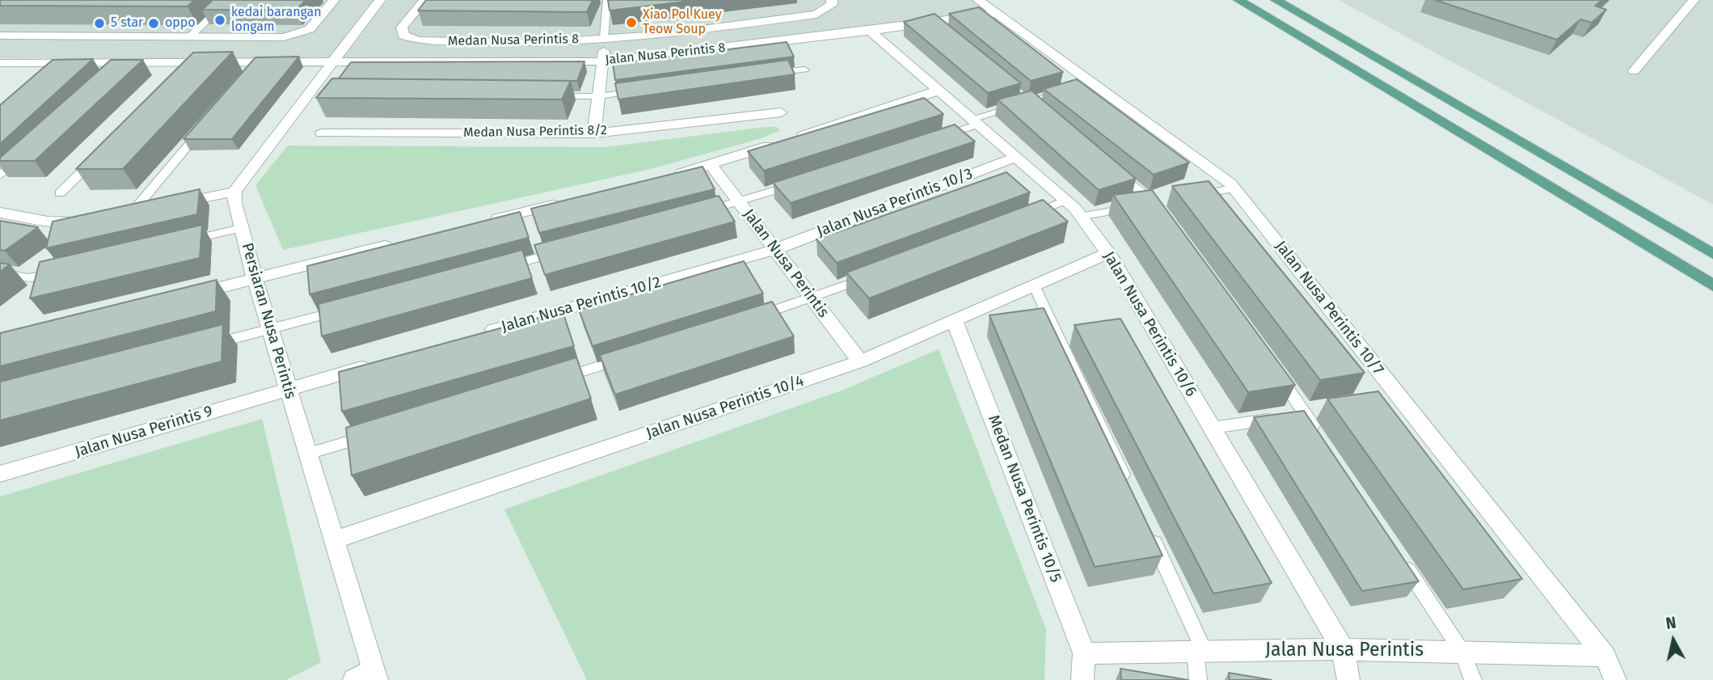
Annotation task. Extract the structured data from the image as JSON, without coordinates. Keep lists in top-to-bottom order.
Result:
{
  "streets": {
    "street": [
      "Medan Nusa Perintis 8",
      "Jalan Nusa Perintis 8",
      "Medan Nusa Perintis 8/2",
      "Jalan Nusa Perintis 10/3",
      "Jalan Nusa Perintis",
      "Jalan Nusa Perintis 10/2",
      "Jalan Nusa Perintis 10/7",
      "Persiaran Nusa Perintis",
      "Jalan Nusa Perintis 10/6",
      "Jalan Nusa Perintis 10/4",
      "Jalan Nusa Perintis 9",
      "Medan Nusa Perintis 10/5"
    ]
  },
  "crossings": [
    ["Jalan Nusa Perintis 8", "Jalan Nusa Perintis 10/7"],
    ["Jalan Nusa Perintis 8", "Jalan Nusa Perintis 10/6"],
    ["Jalan Nusa Perintis 10/3", "Jalan Nusa Perintis"],
    ["Jalan Nusa Perintis 10/3", "Jalan Nusa Perintis 10/2"],
    ["Jalan Nusa Perintis 10/3", "Jalan Nusa Perintis 10/6"],
    ["Jalan Nusa Perintis", "Jalan Nusa Perintis 10/2"],
    ["Jalan Nusa Perintis", "Jalan Nusa Perintis 10/7"],
    ["Jalan Nusa Perintis", "Jalan Nusa Perintis 10/6"],
    ["Jalan Nusa Perintis", "Jalan Nusa Perintis 10/4"],
    ["Jalan Nusa Perintis", "Medan Nusa Perintis 10/5"],
    ["Persiaran Nusa Perintis", "Jalan Nusa Perintis 10/4"],
    ["Persiaran Nusa Perintis", "Jalan Nusa Perintis 9"],
    ["Jalan Nusa Perintis 10/6", "Jalan Nusa Perintis 10/4"],
    ["Jalan Nusa Perintis 10/4", "Medan Nusa Perintis 10/5"]
  ],
  "places": [
    "kedai barangan longam",
    "Xiao Pol Kuey Teow Soup",
    "5 star",
    "oppo"
  ],
  "north": "top"
}
